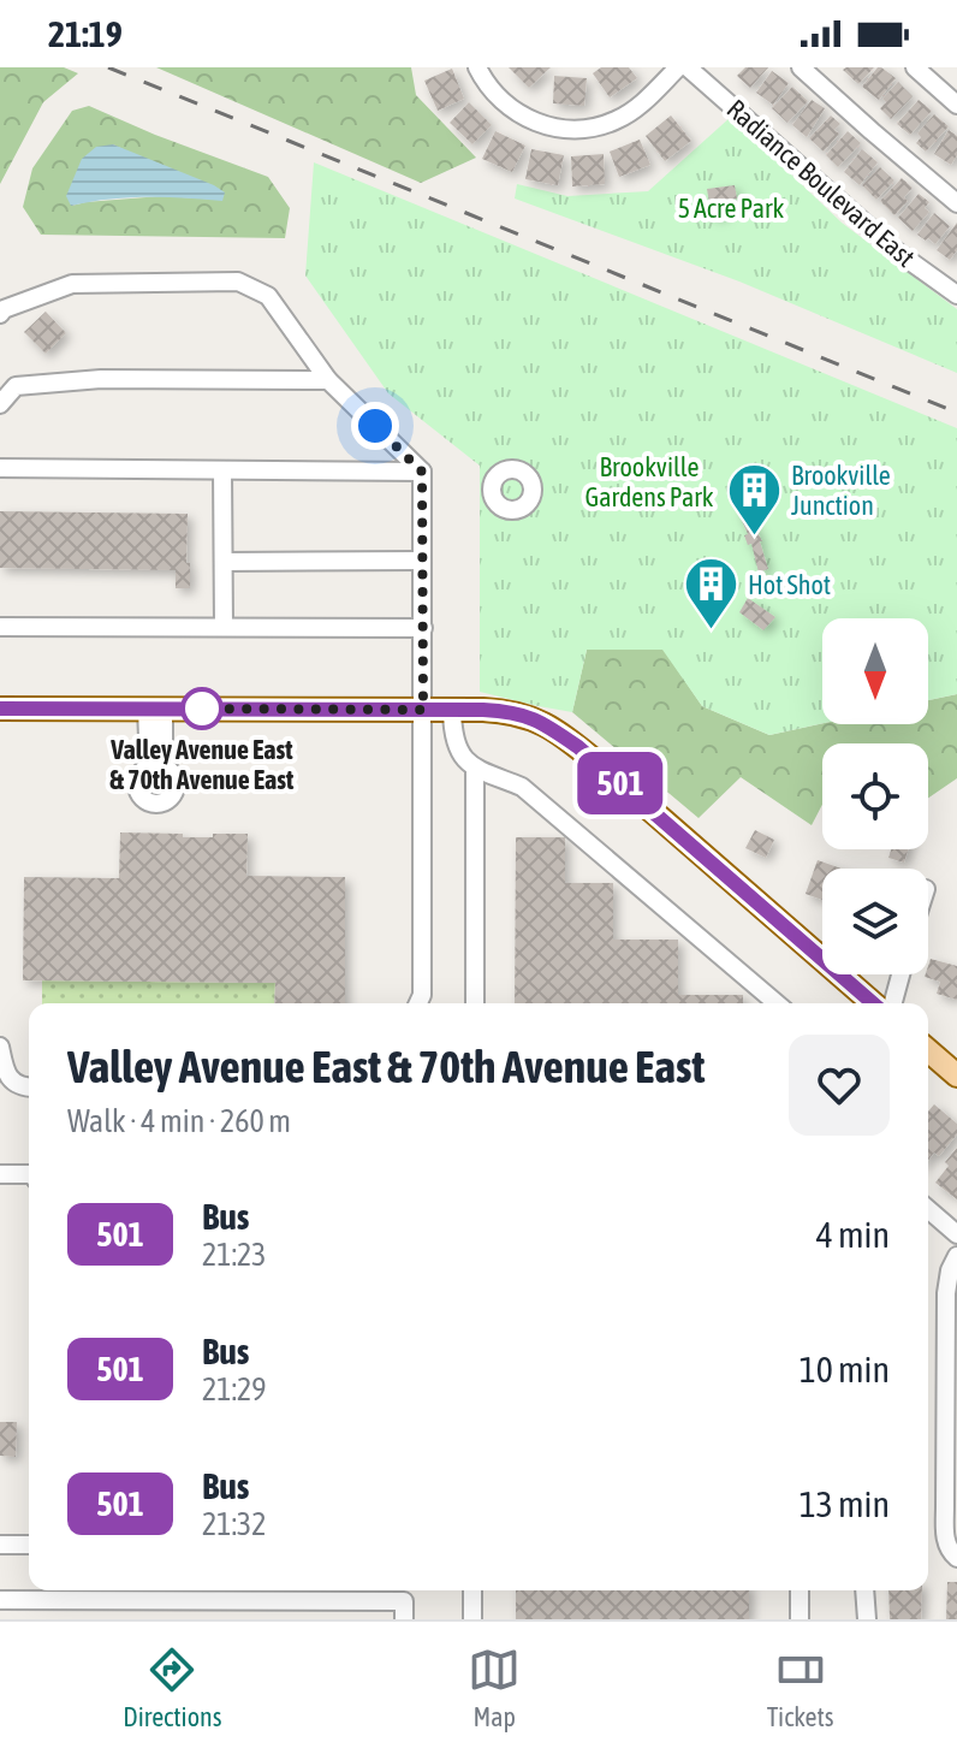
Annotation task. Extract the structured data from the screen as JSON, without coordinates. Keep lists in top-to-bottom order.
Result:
{
  "streets": {
    "street": ["Radiance Boulevard East"]
  },
  "parks": ["5 Acre Park", "Brookville Gardens Park"],
  "places": {
    "building": ["Brookville Junction", "Hot Shot"],
    "other": ["Valley Avenue East & 70th Avenue East"]
  },
  "lines": ["bus line 501"],
  "north": "bottom",
  "page": {
    "status": "21:19",
    "on_map": "501",
    "heading": ["Valley Avenue East & 70th Avenue East", "Walk · 4 min · 260 m"],
    "list": [
      {
        "mark": "501",
        "name": "Bus",
        "note": "21:23",
        "value": "4 min"
      },
      {
        "mark": "501",
        "name": "Bus",
        "note": "21:29",
        "value": "10 min"
      },
      {
        "mark": "501",
        "name": "Bus",
        "note": "21:32",
        "value": "13 min"
      }
    ],
    "tabs": ["Directions", "Map", "Tickets"]
  }
}
